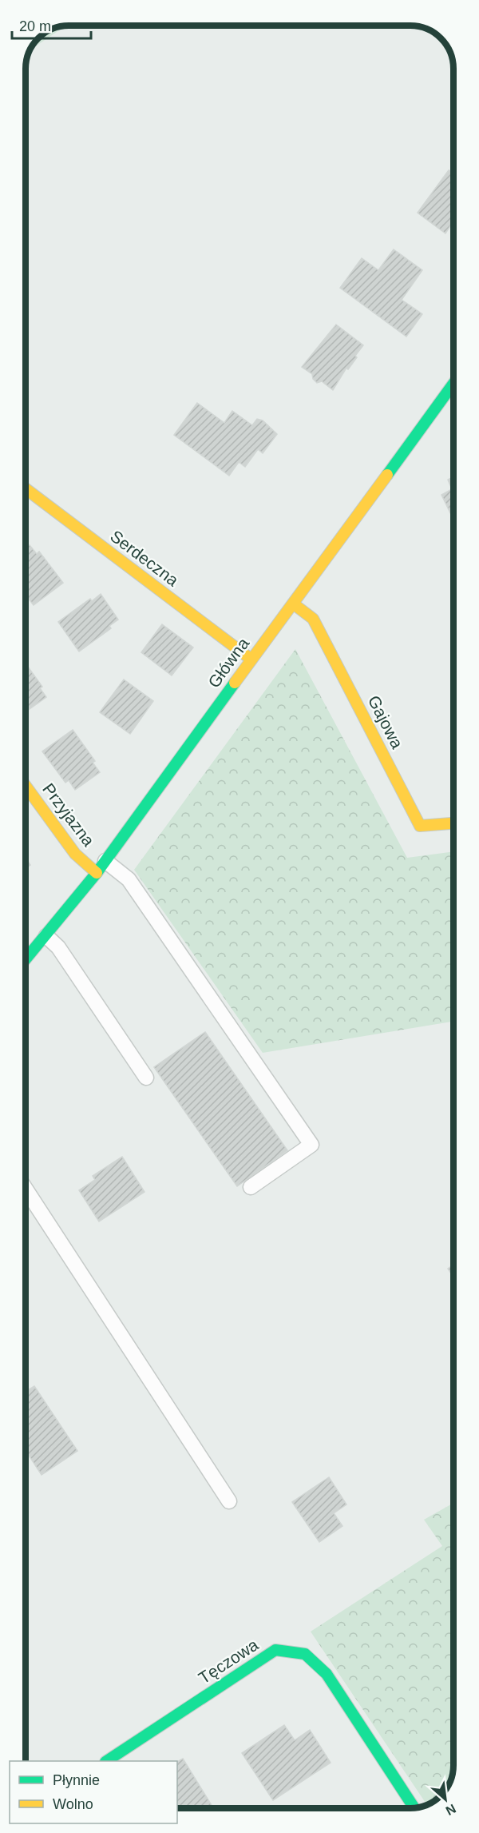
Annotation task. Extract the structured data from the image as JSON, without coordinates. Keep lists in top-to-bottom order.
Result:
{
  "streets": {
    "street": [
      "Serdeczna",
      "Główna",
      "Gajowa",
      "Przyjazna",
      "Tęczowa"
    ]
  },
  "crossings": [
    ["Serdeczna", "Główna"],
    ["Główna", "Gajowa"],
    ["Główna", "Przyjazna"]
  ],
  "legend": ["Płynnie", "Wolno"],
  "scale_bar": "20 m",
  "north": "bottom right"
}
